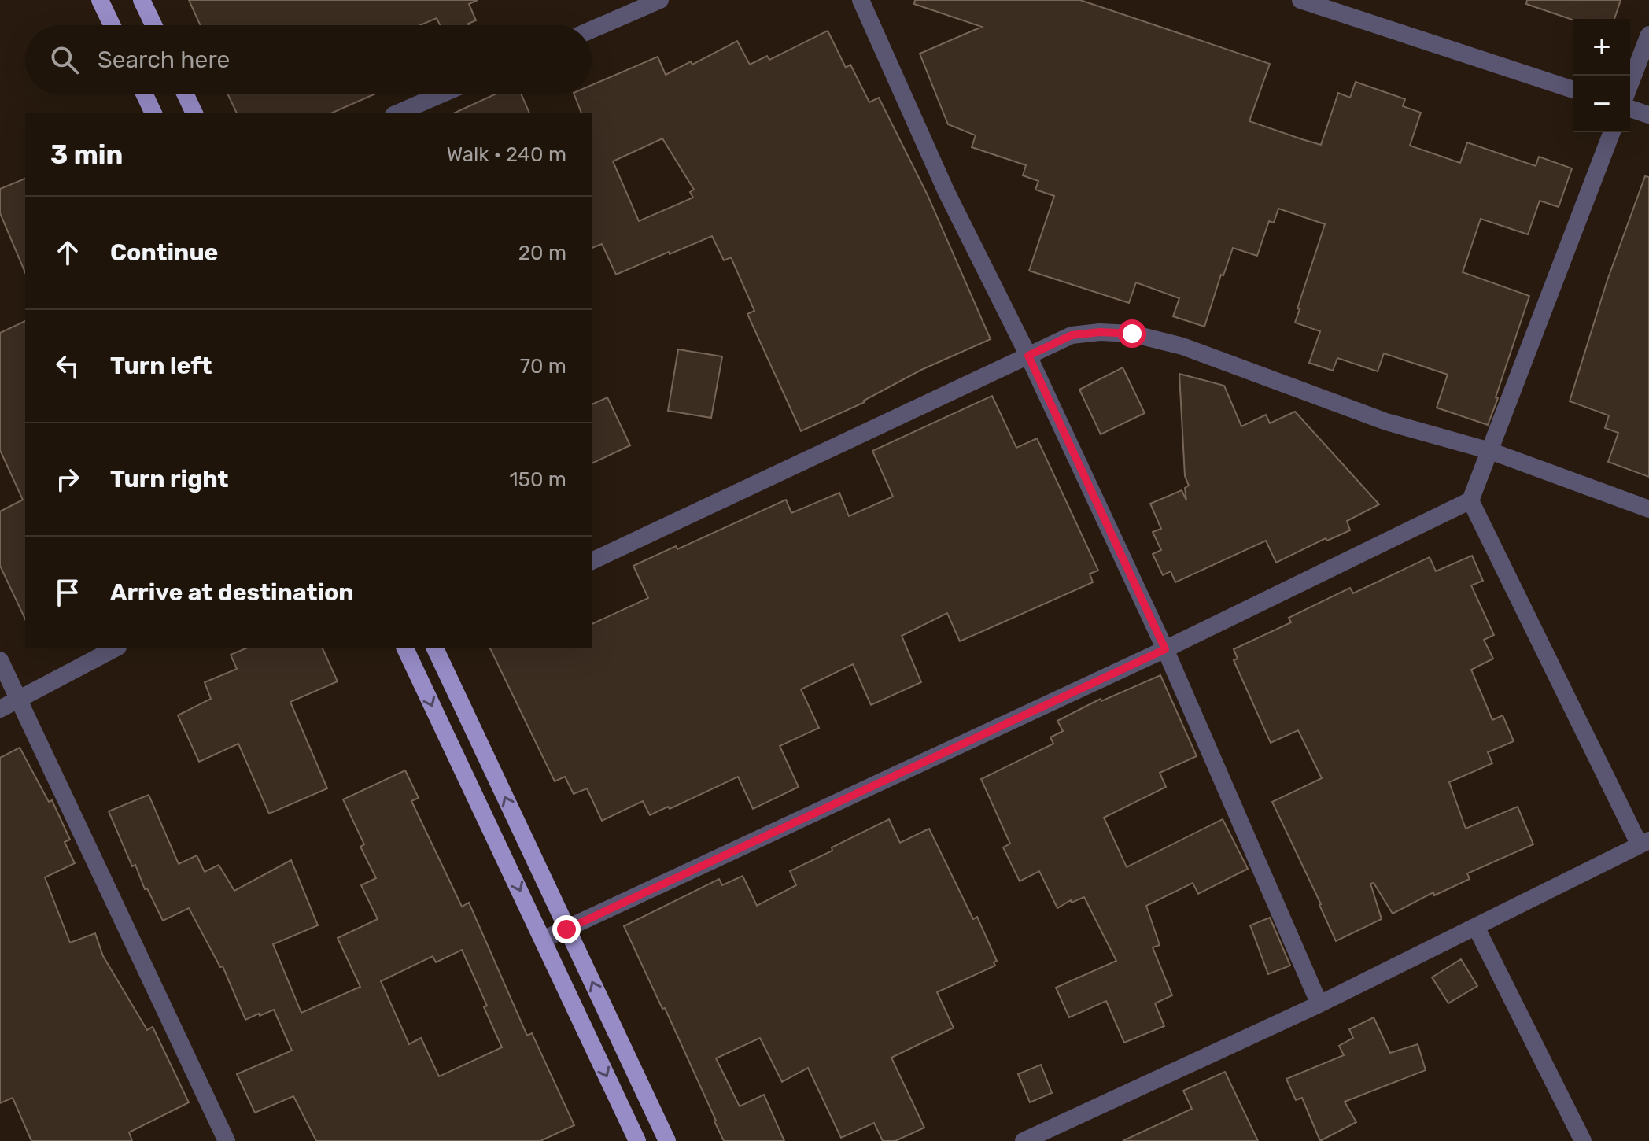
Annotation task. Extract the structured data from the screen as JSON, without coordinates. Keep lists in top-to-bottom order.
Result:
{
  "page": {
    "map_buttons": ["+", "−"],
    "search": "Search here",
    "heading": ["3 min", "Walk · 240 m"],
    "list": [
      ["Continue", "20 m"],
      ["Turn left", "70 m"],
      ["Turn right", "150 m"],
      "Arrive at destination"
    ]
  }
}
